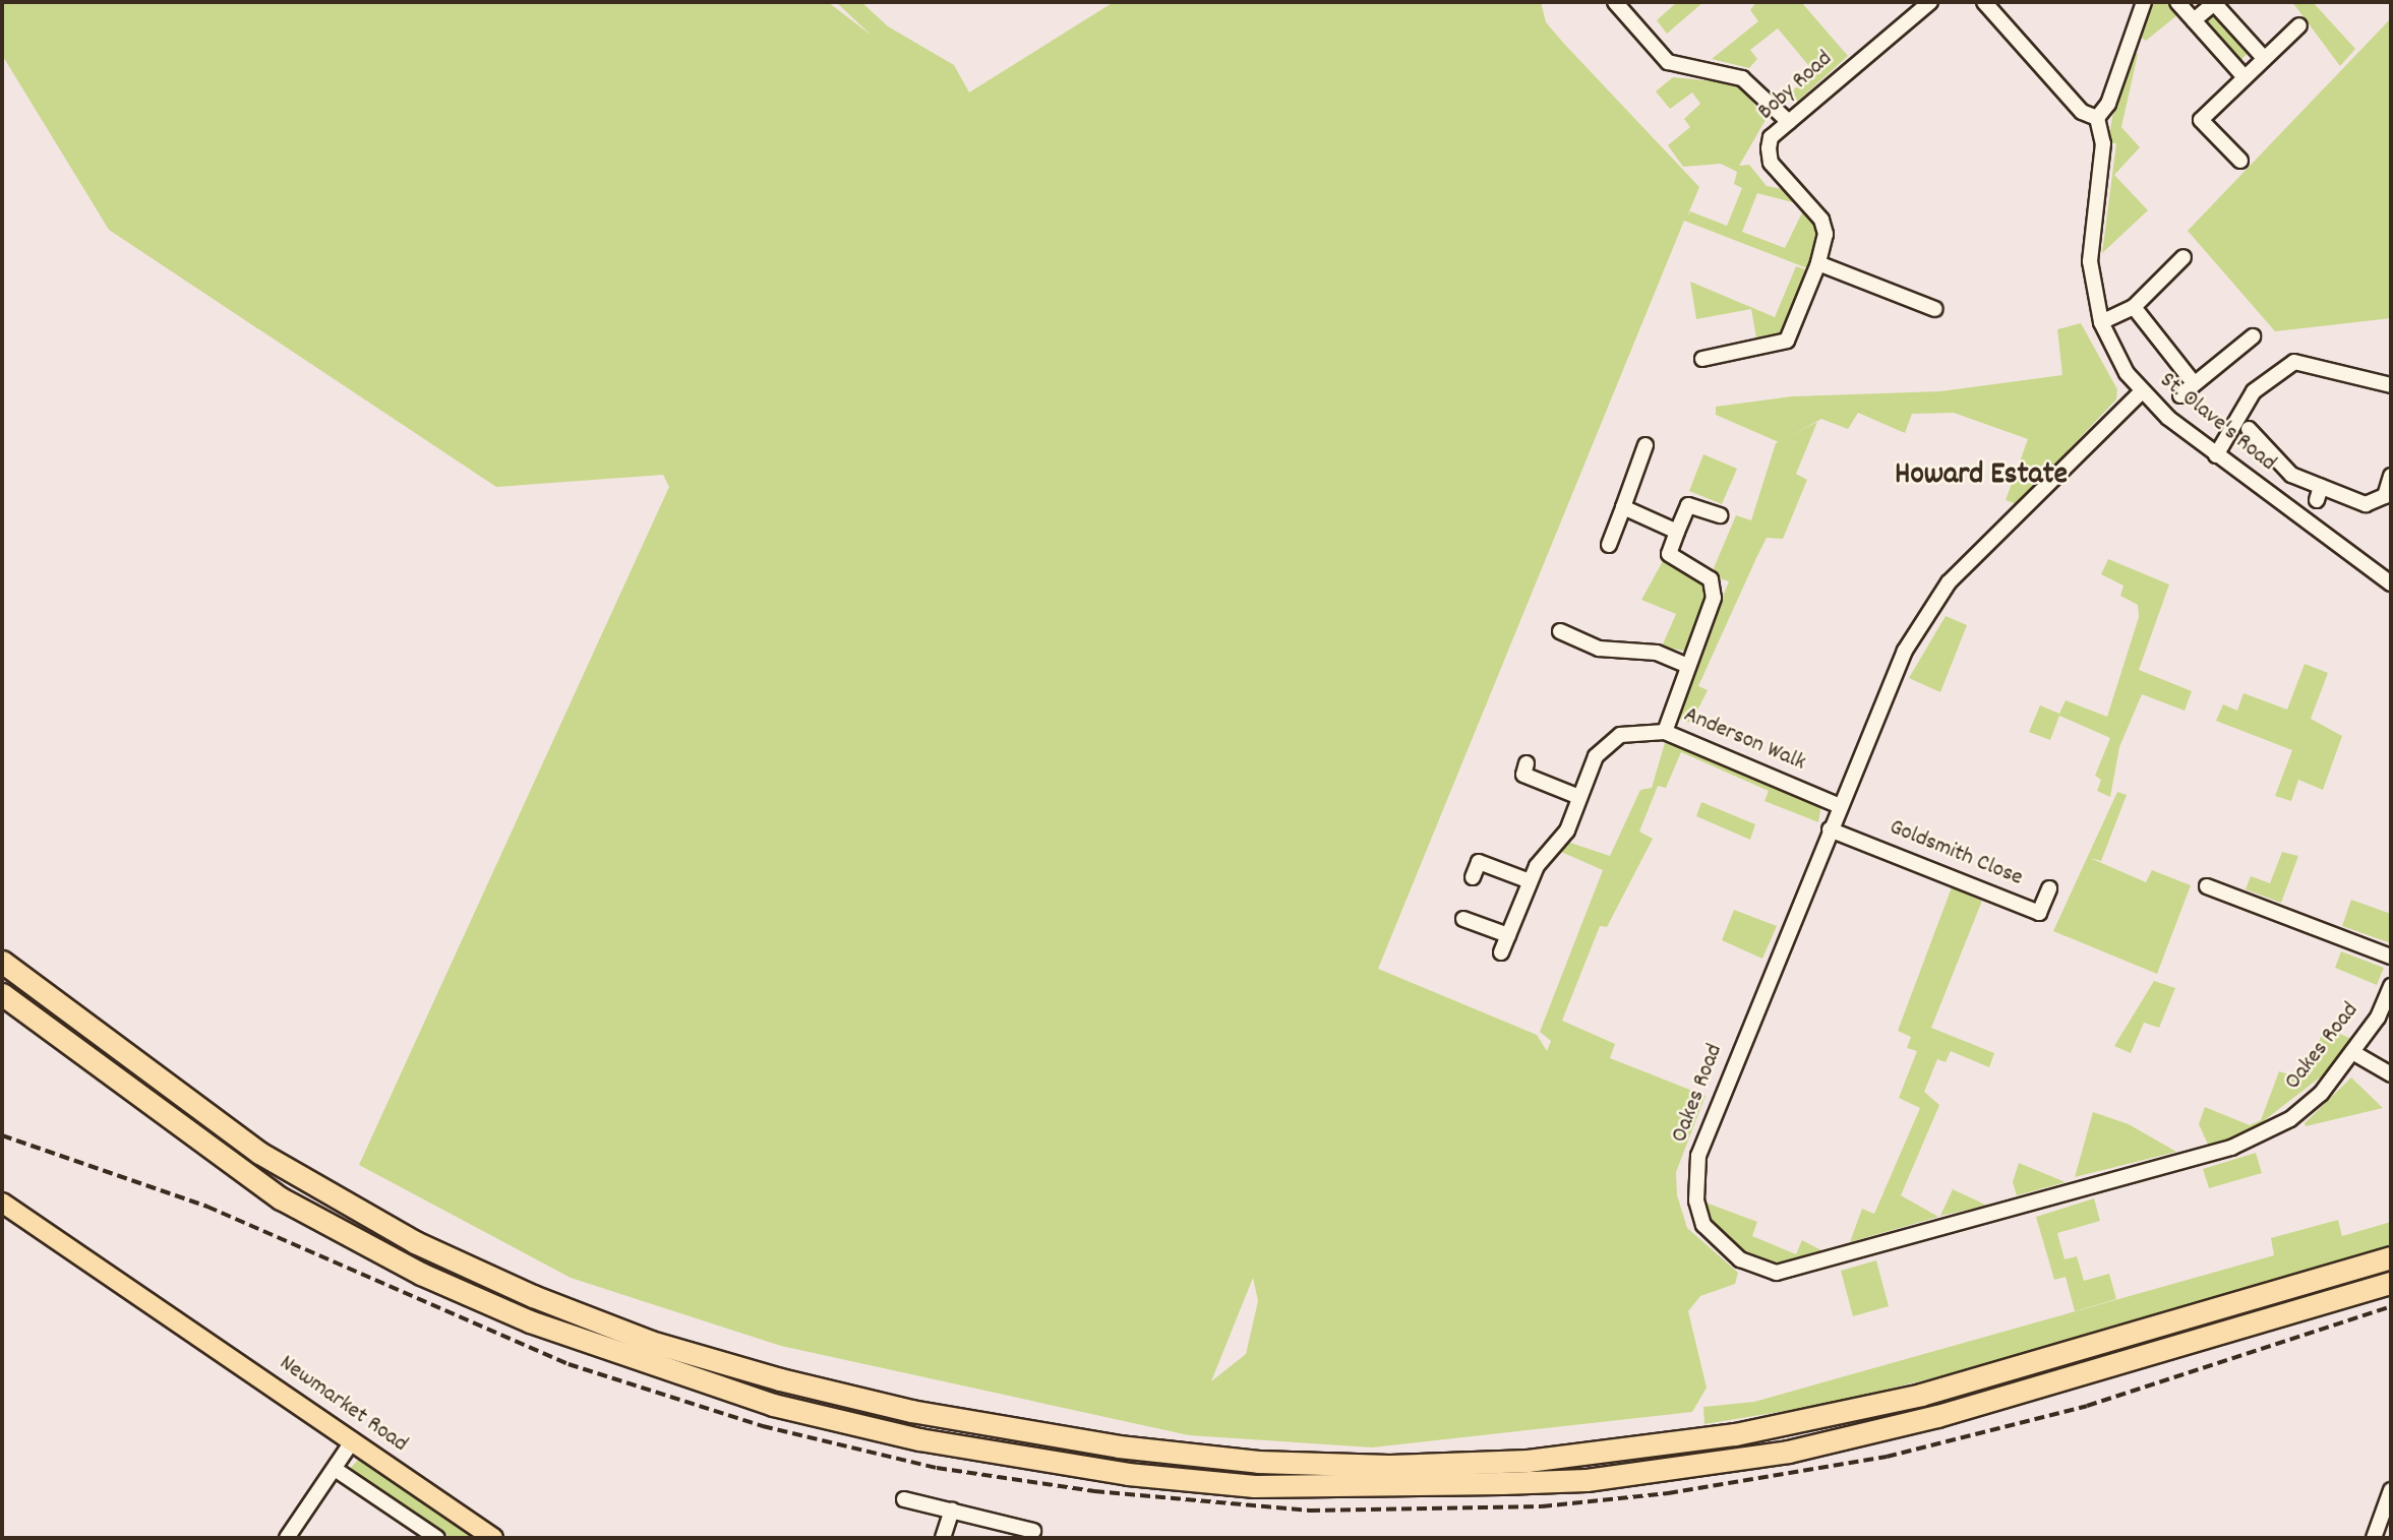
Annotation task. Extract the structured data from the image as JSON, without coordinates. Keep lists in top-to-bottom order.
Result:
{
  "streets": {
    "main road": ["Newmarket Road"],
    "street": [
      "Boby Road",
      "St. Olave's Road",
      "Anderson Walk",
      "Goldsmith Close",
      "Oakes Road"
    ]
  },
  "crossings": [
    ["St. Olave's Road", "Oakes Road"],
    ["Anderson Walk", "Oakes Road"],
    ["Goldsmith Close", "Oakes Road"]
  ],
  "districts": ["Howard Estate"]
}
